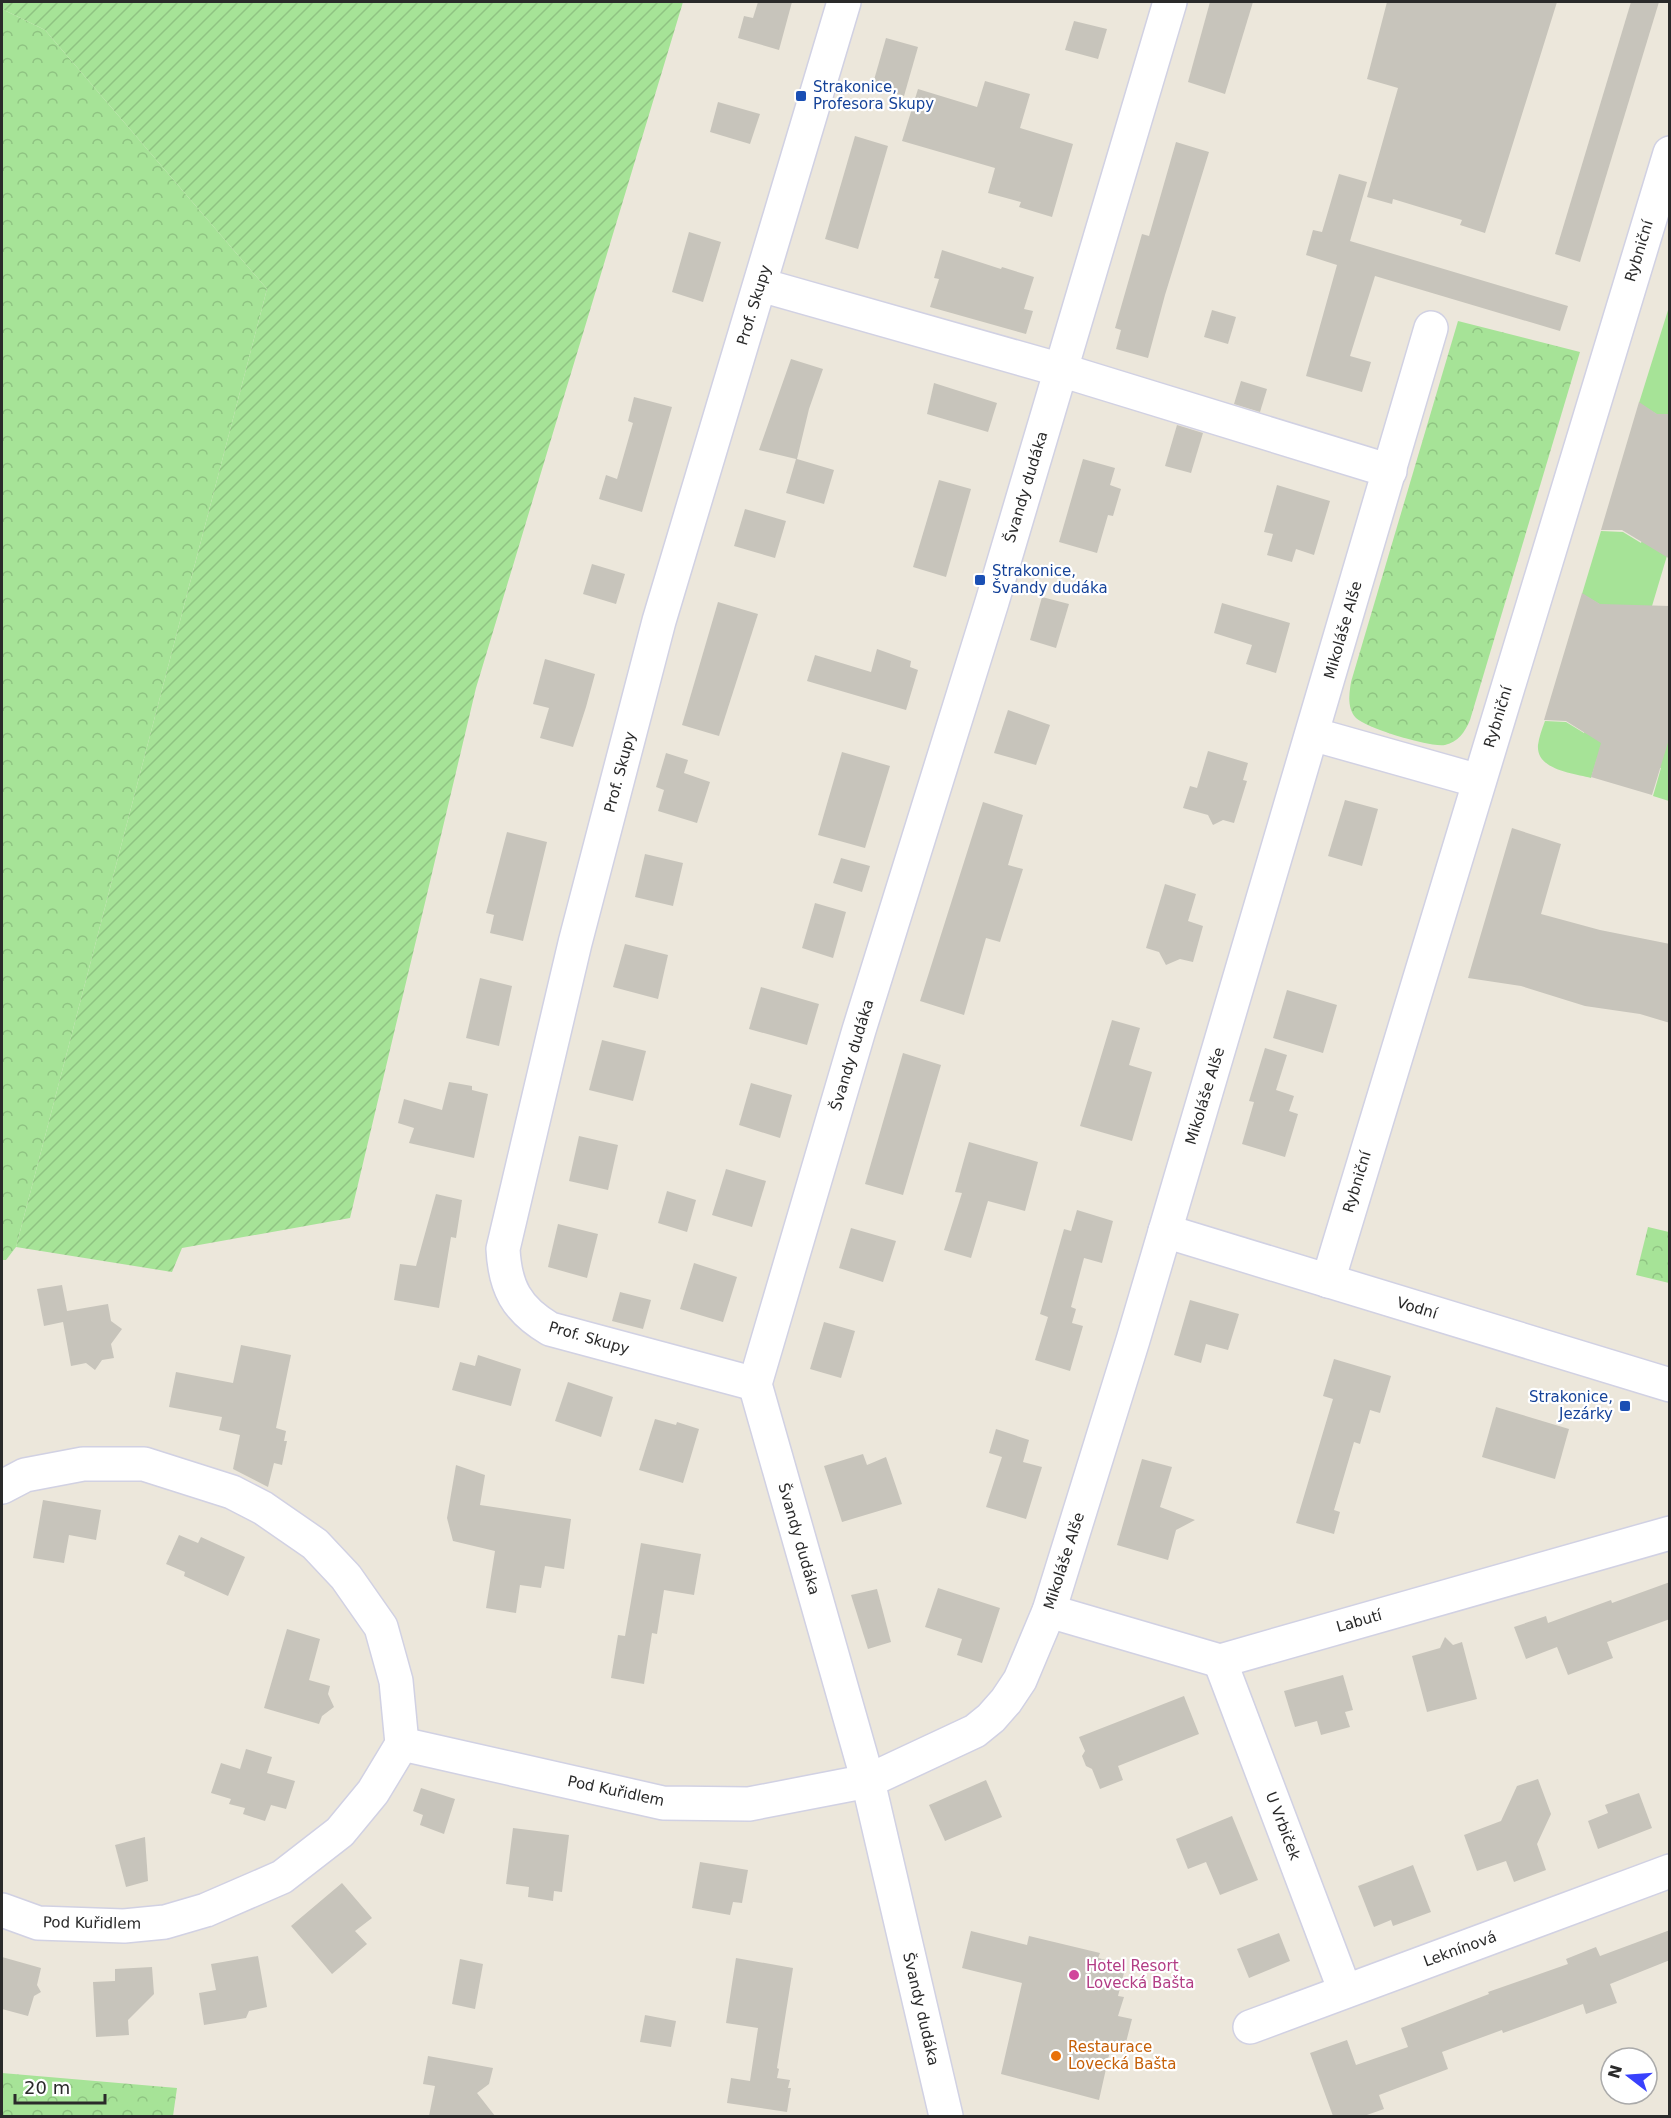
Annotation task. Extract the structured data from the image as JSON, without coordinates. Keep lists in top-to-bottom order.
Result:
{
  "streets": {
    "street": [
      "Rybniční",
      "Prof. Skupy",
      "Švandy dudáka",
      "Mikoláše Alše",
      "Vodní",
      "Labutí",
      "Pod Kuřidlem",
      "U Vrbiček",
      "Leknínová"
    ]
  },
  "crossings": [
    ["Rybniční", "Vodní"],
    ["Prof. Skupy", "Švandy dudáka"],
    ["Švandy dudáka", "Mikoláše Alše"],
    ["Švandy dudáka", "Pod Kuřidlem"],
    ["Mikoláše Alše", "Vodní"],
    ["Mikoláše Alše", "Pod Kuřidlem"],
    ["Labutí", "U Vrbiček"],
    ["U Vrbiček", "Leknínová"]
  ],
  "places": {
    "transit": ["Strakonice, Profesora Skupy", "Strakonice, Švandy dudáka", "Strakonice, Jezárky"],
    "other": ["Hotel Resort Lovecká Bašta", "Restaurace Lovecká Bašta"]
  },
  "scale_bar": "20 m",
  "north": "left"
}
